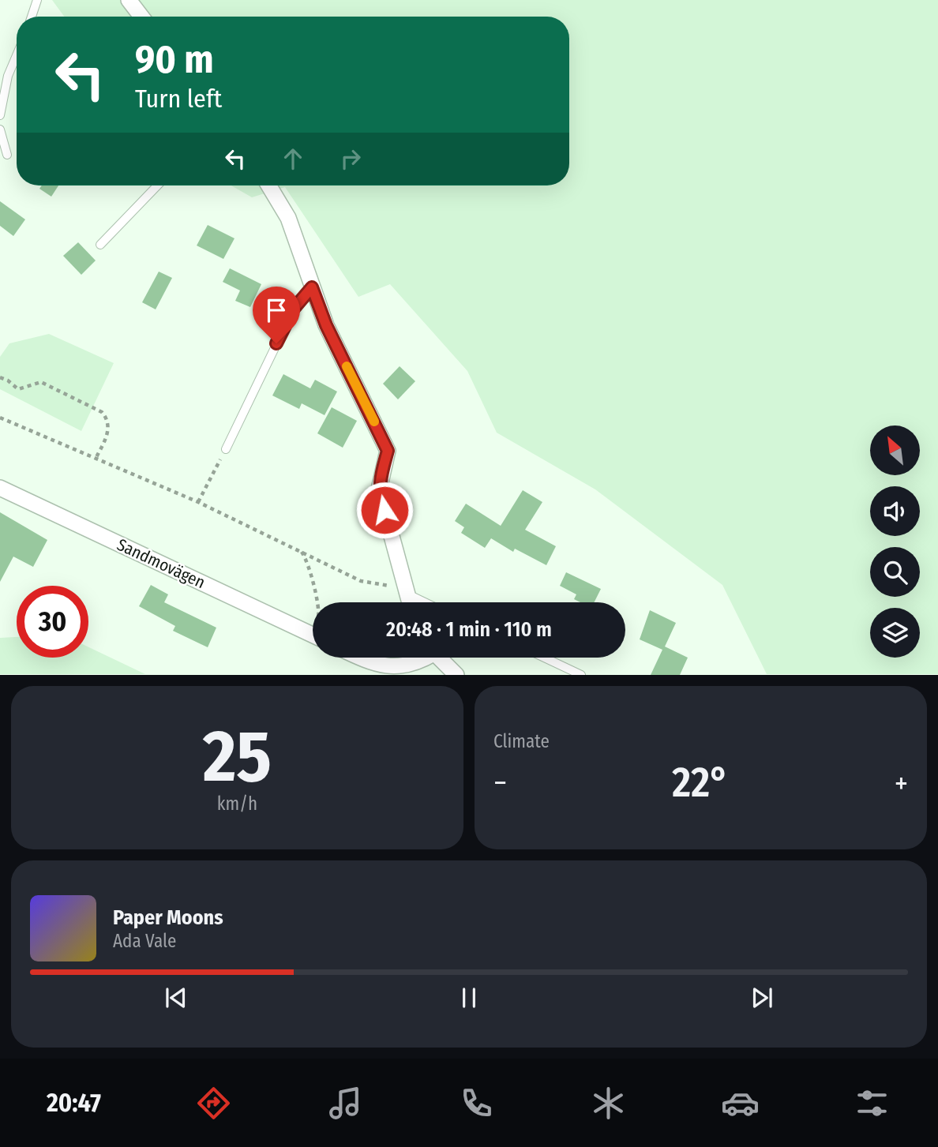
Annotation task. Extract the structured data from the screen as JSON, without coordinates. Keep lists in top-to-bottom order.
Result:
{
  "streets": {
    "street": ["Sandmovägen"]
  },
  "north": "top left",
  "page": {
    "turn": ["90 m", "Turn left"],
    "limit": "30",
    "trip": "20:48 · 1 min · 110 m",
    "tile": [
      ["25", "km/h"],
      "Climate"
    ],
    "heat": ["−", "22°", "+"],
    "song": ["Paper Moons", "Ada Vale"],
    "tabs": "20:47"
  }
}
